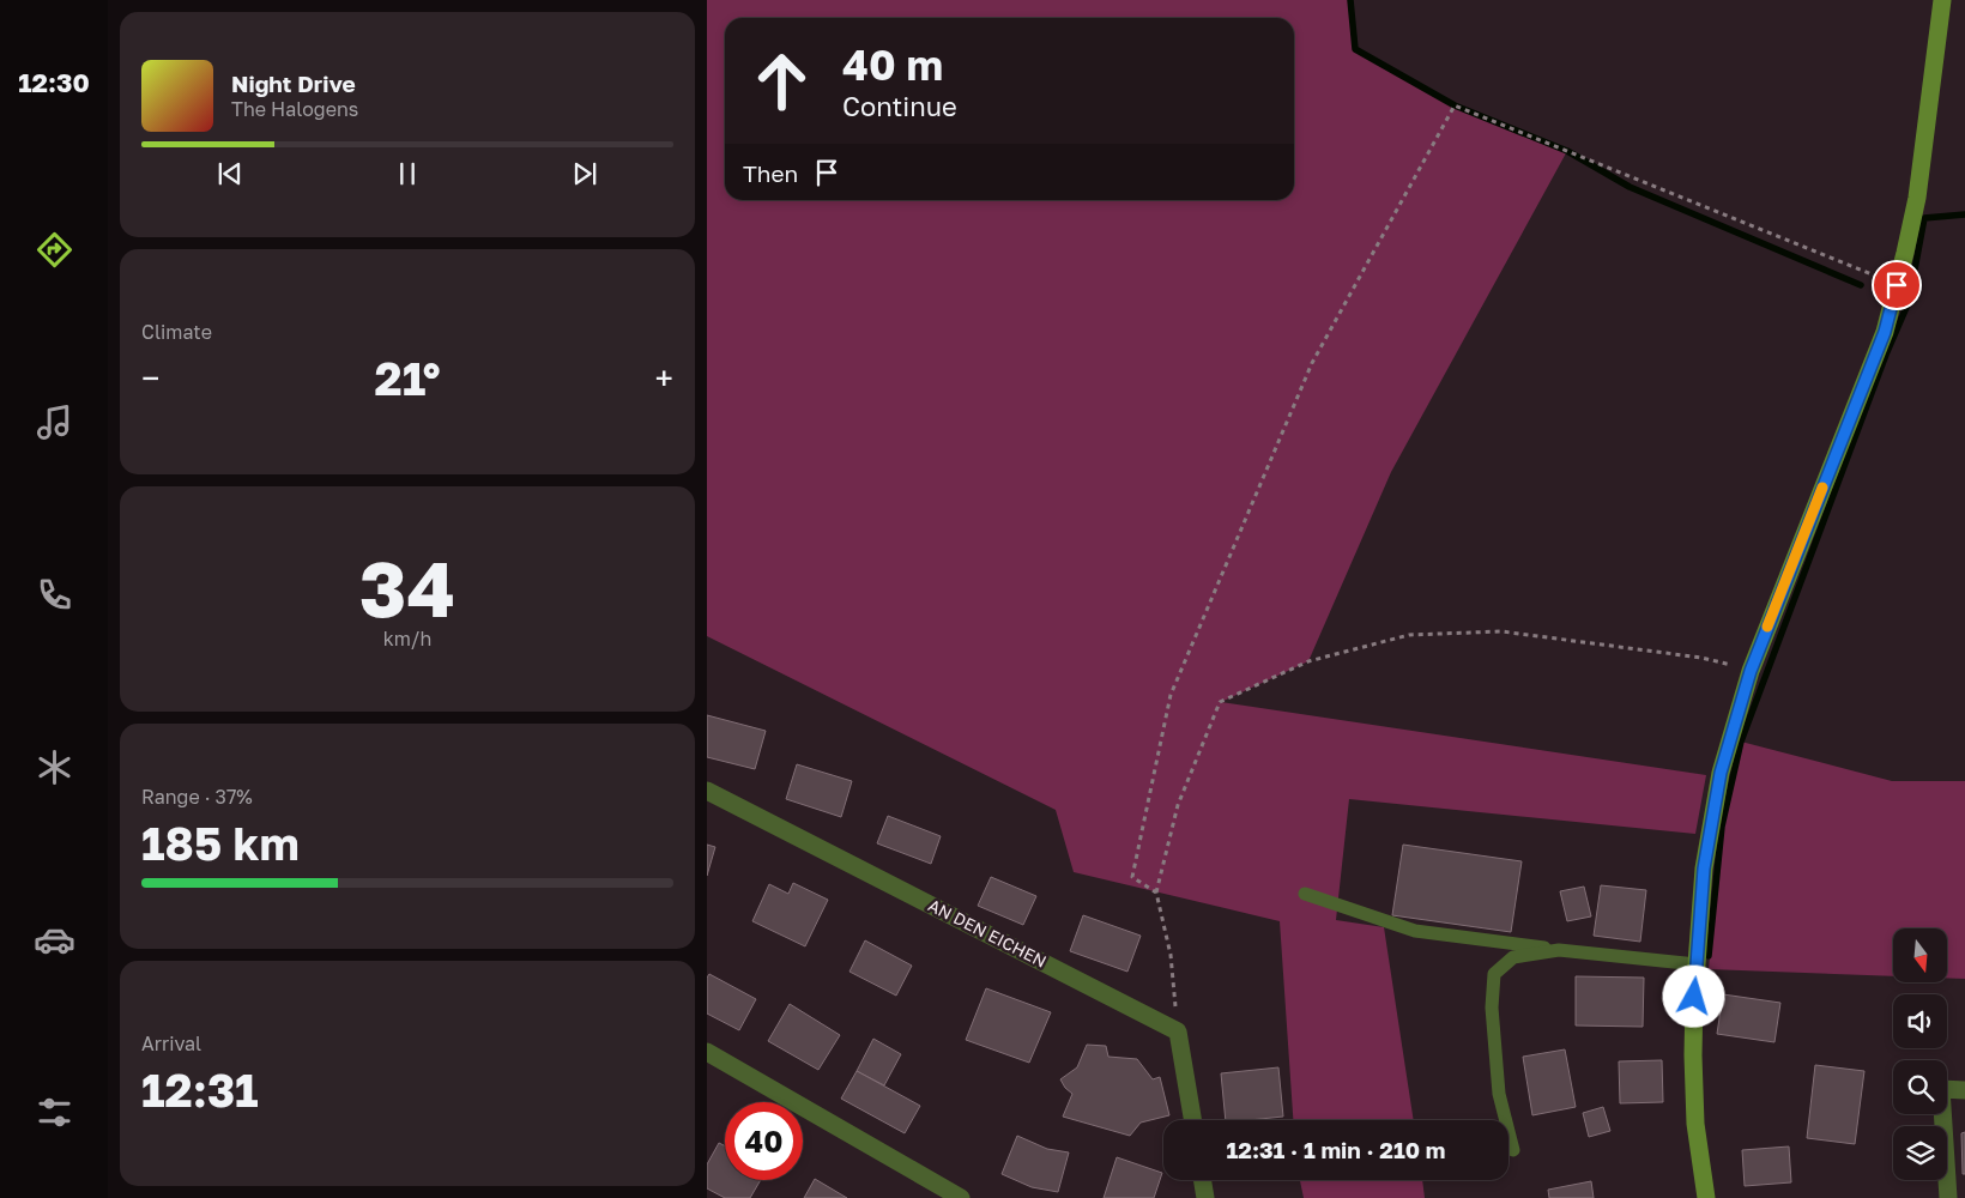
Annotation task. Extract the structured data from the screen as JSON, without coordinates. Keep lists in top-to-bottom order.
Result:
{
  "streets": {
    "street": ["AN DEN EICHEN"]
  },
  "north": "bottom",
  "page": {
    "tabs": "12:30",
    "turn": ["40 m", "Continue"],
    "song": ["Night Drive", "The Halogens"],
    "then": "Then",
    "tile": [
      "Climate",
      ["34", "km/h"],
      ["Range · 37%", "185 km"],
      ["Arrival", "12:31"]
    ],
    "heat": ["−", "21°", "+"],
    "limit": "40",
    "trip": "12:31 · 1 min · 210 m"
  }
}
